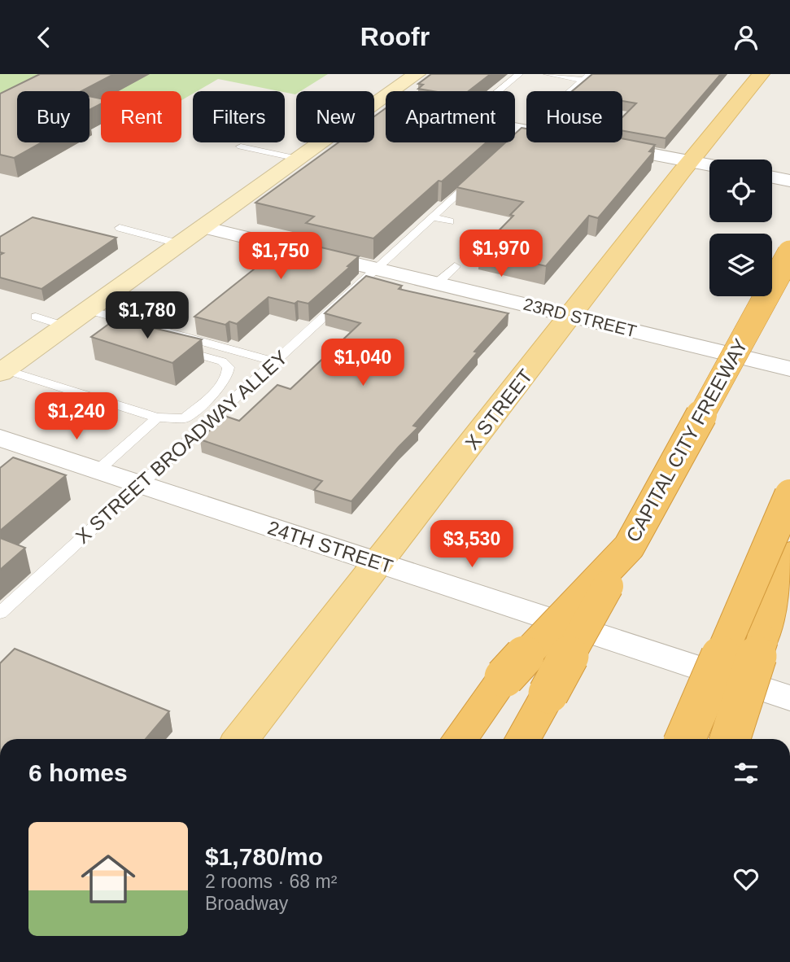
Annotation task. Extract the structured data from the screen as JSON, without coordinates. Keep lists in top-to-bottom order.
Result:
{
  "streets": {
    "highway": ["CAPITAL CITY FREEWAY"],
    "main road": ["X STREET"],
    "street": ["23RD STREET", "24TH STREET"],
    "lane": ["X STREET BROADWAY ALLEY"]
  },
  "crossings": [
    ["23RD STREET", "X STREET"],
    ["23RD STREET", "X STREET BROADWAY ALLEY"],
    ["X STREET", "24TH STREET"],
    ["X STREET BROADWAY ALLEY", "24TH STREET"]
  ],
  "page": {
    "header": "Roofr",
    "chip": [
      "Buy",
      "Rent",
      "Filters",
      "New",
      "Apartment",
      "House"
    ],
    "price": [
      "$1,970",
      "$1,750",
      "$1,780",
      "$1,040",
      "$1,240",
      "$3,530"
    ],
    "heading": "6 homes",
    "list": [
      {
        "name": "$1,780/mo",
        "note": "2 rooms · 68 m² · Broadway"
      }
    ]
  }
}
